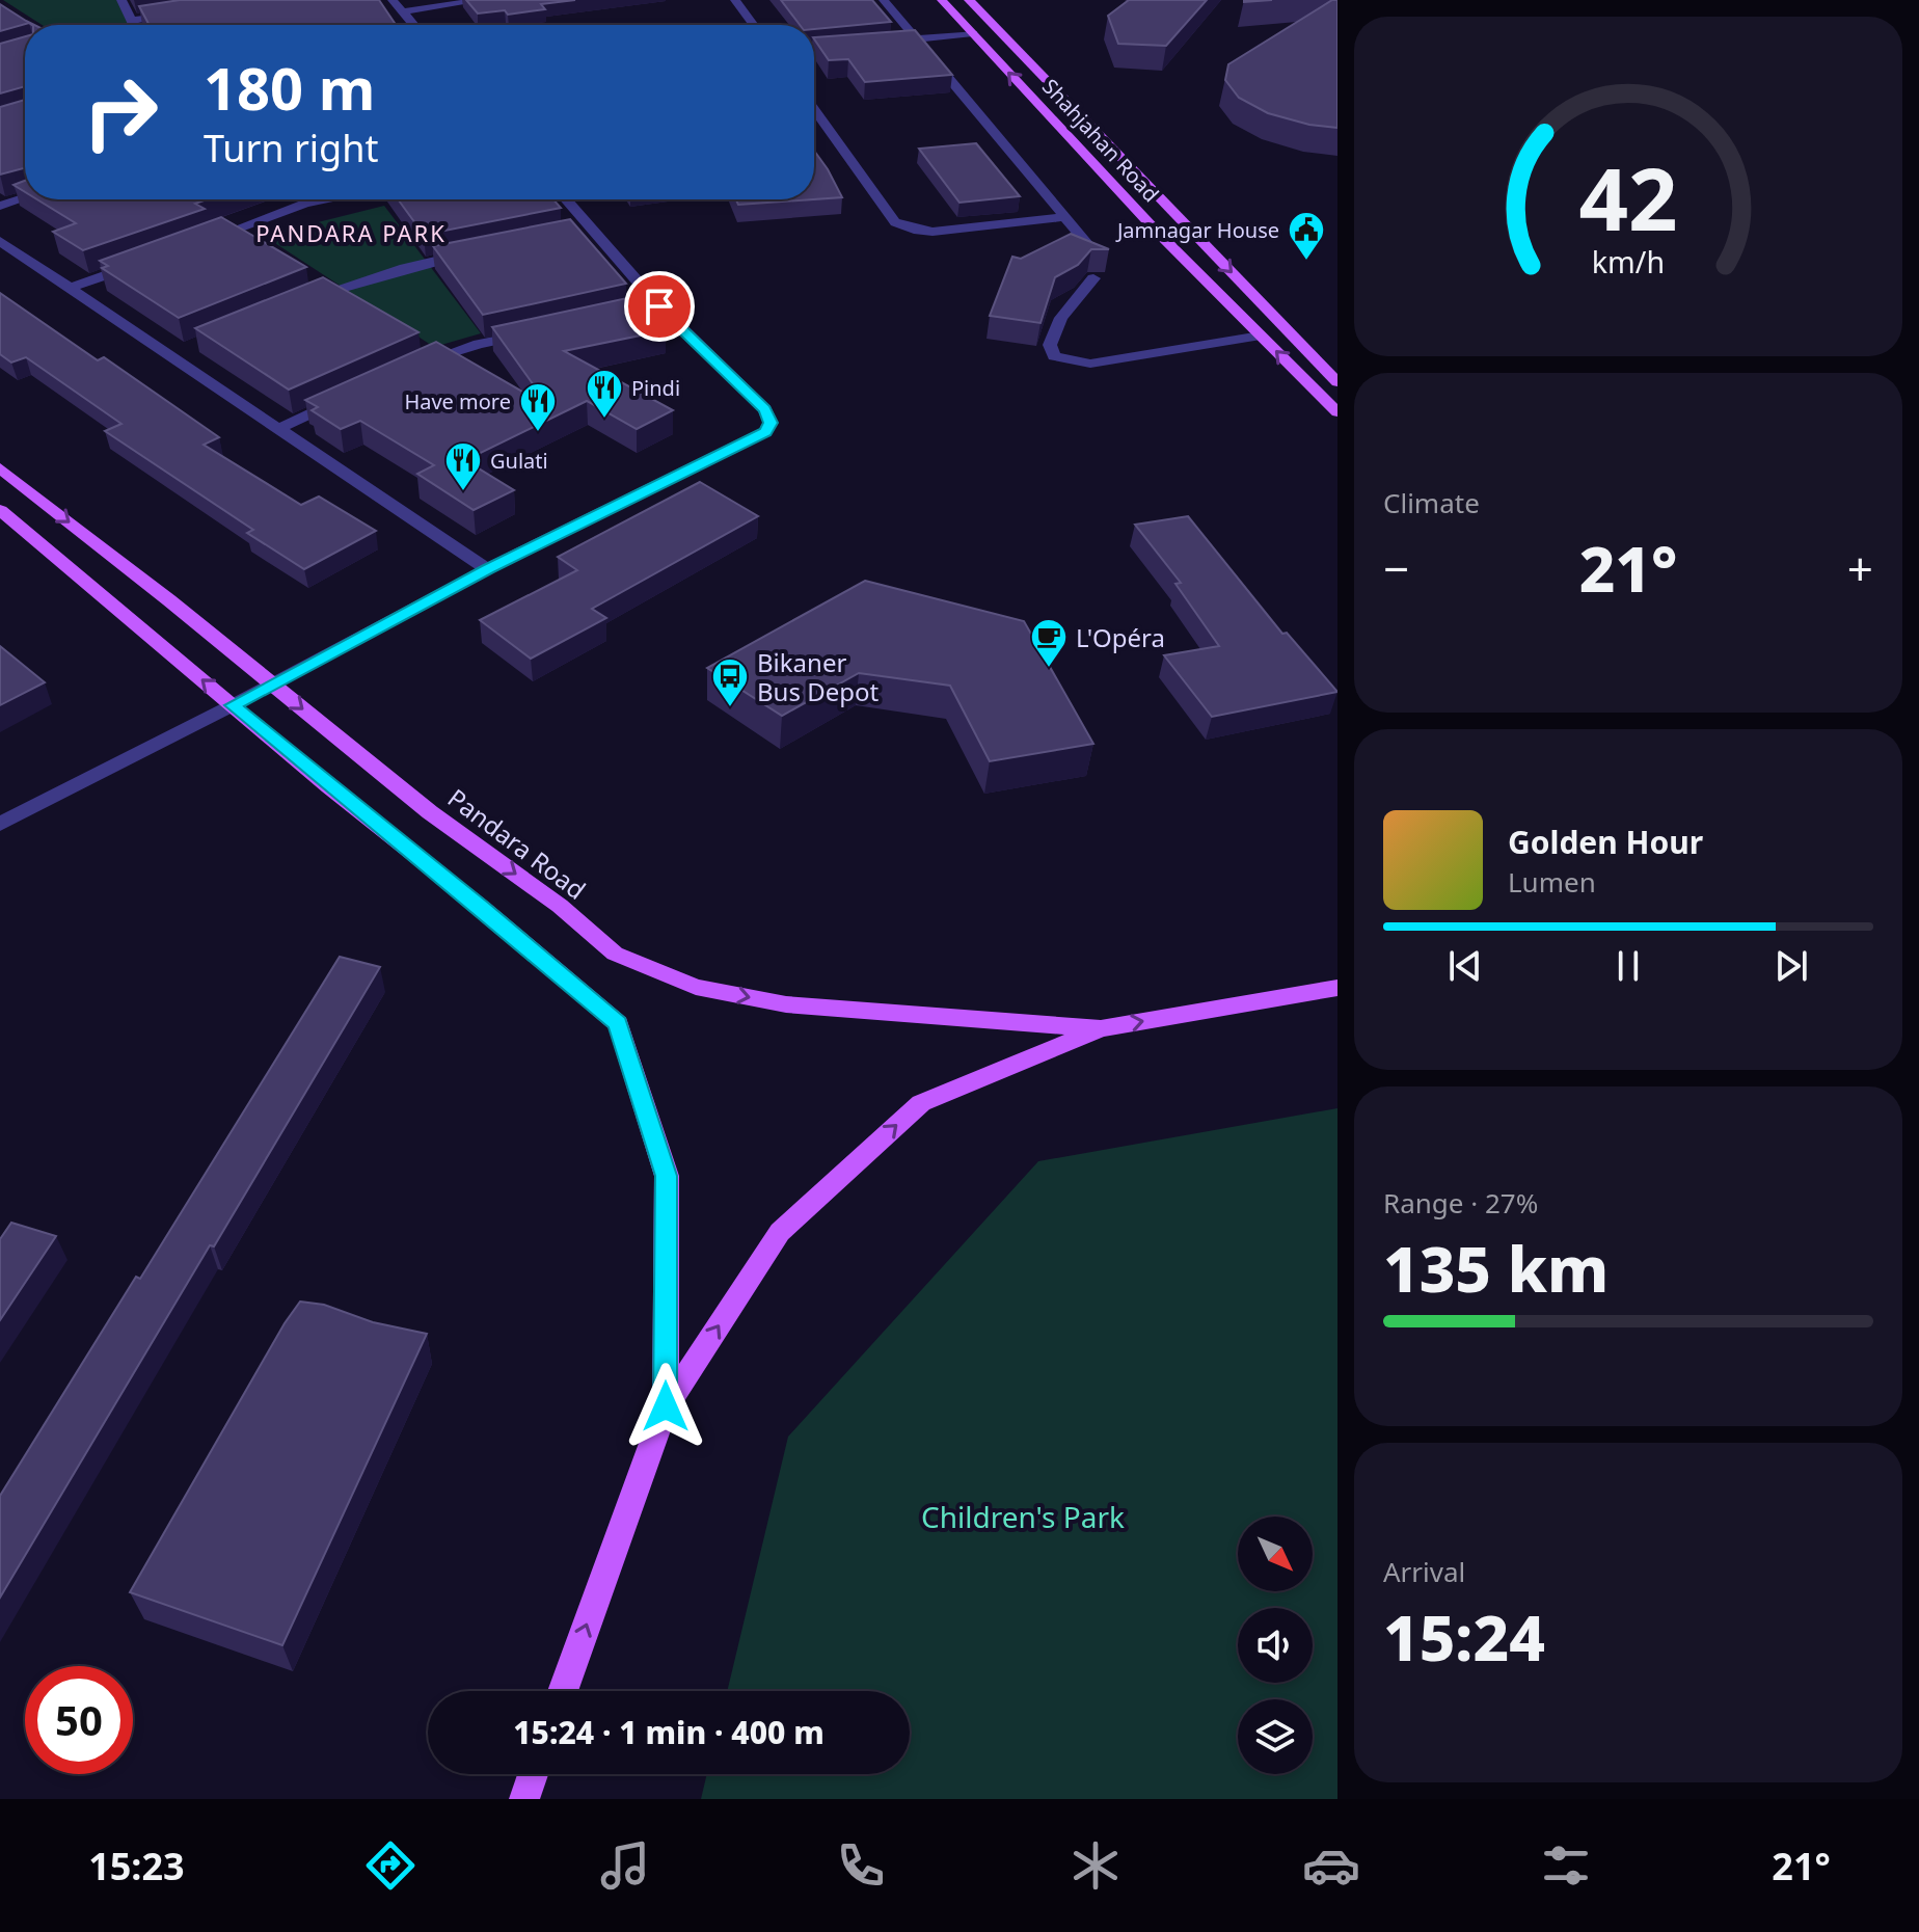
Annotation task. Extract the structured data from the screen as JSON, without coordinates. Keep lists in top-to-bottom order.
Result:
{
  "streets": {
    "main road": ["Shahjahan Road", "Pandara Road"]
  },
  "one_way": ["Pandara Road"],
  "districts": ["PANDARA PARK"],
  "parks": ["Children's Park"],
  "places": {
    "public building": ["Jamnagar House"],
    "restaurant": ["Pindi", "Have more", "Gulati"],
    "cafe": ["L'Opéra"],
    "bus stop": ["Bikaner Bus Depot"]
  },
  "north": "bottom right",
  "page": {
    "turn": ["180 m", "Turn right"],
    "tile": [
      "Climate",
      ["Range · 27%", "135 km"],
      ["Arrival", "15:24"]
    ],
    "heat": ["−", "21°", "+"],
    "song": ["Golden Hour", "Lumen"],
    "limit": "50",
    "trip": "15:24 · 1 min · 400 m",
    "tabs": ["15:23", "21°"],
    "gauge": ["42", "km/h"]
  }
}
